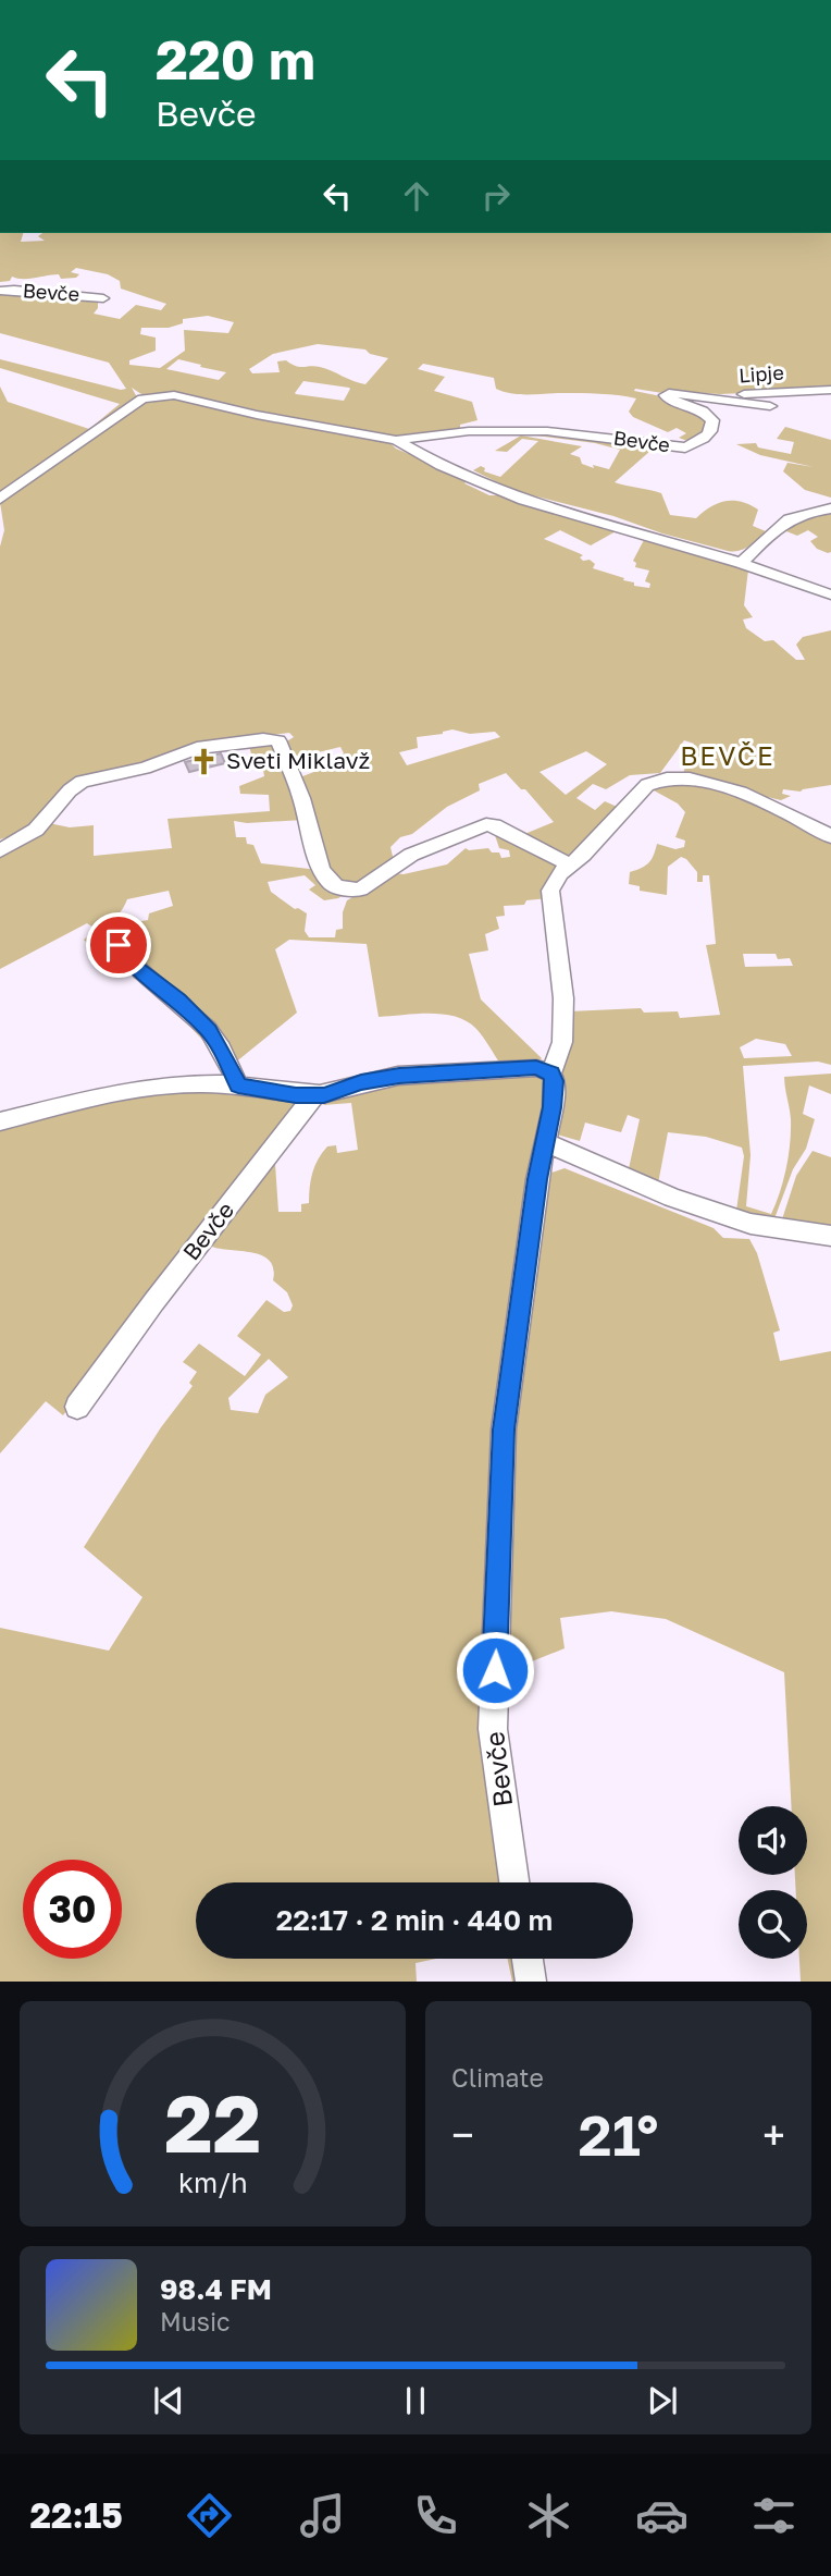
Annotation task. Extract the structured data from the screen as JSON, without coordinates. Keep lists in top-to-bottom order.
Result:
{
  "streets": {
    "street": ["Bevče", "Lipje"]
  },
  "crossings": [
    ["Bevče", "Lipje"]
  ],
  "districts": ["BEVČE"],
  "places": {
    "church": ["Sveti Miklavž"]
  },
  "page": {
    "turn": ["220 m", "Bevče"],
    "limit": "30",
    "trip": "22:17 · 2 min · 440 m",
    "tile": "Climate",
    "heat": ["−", "21°", "+"],
    "song": ["98.4 FM", "Music"],
    "tabs": "22:15",
    "gauge": ["22", "km/h"]
  }
}
